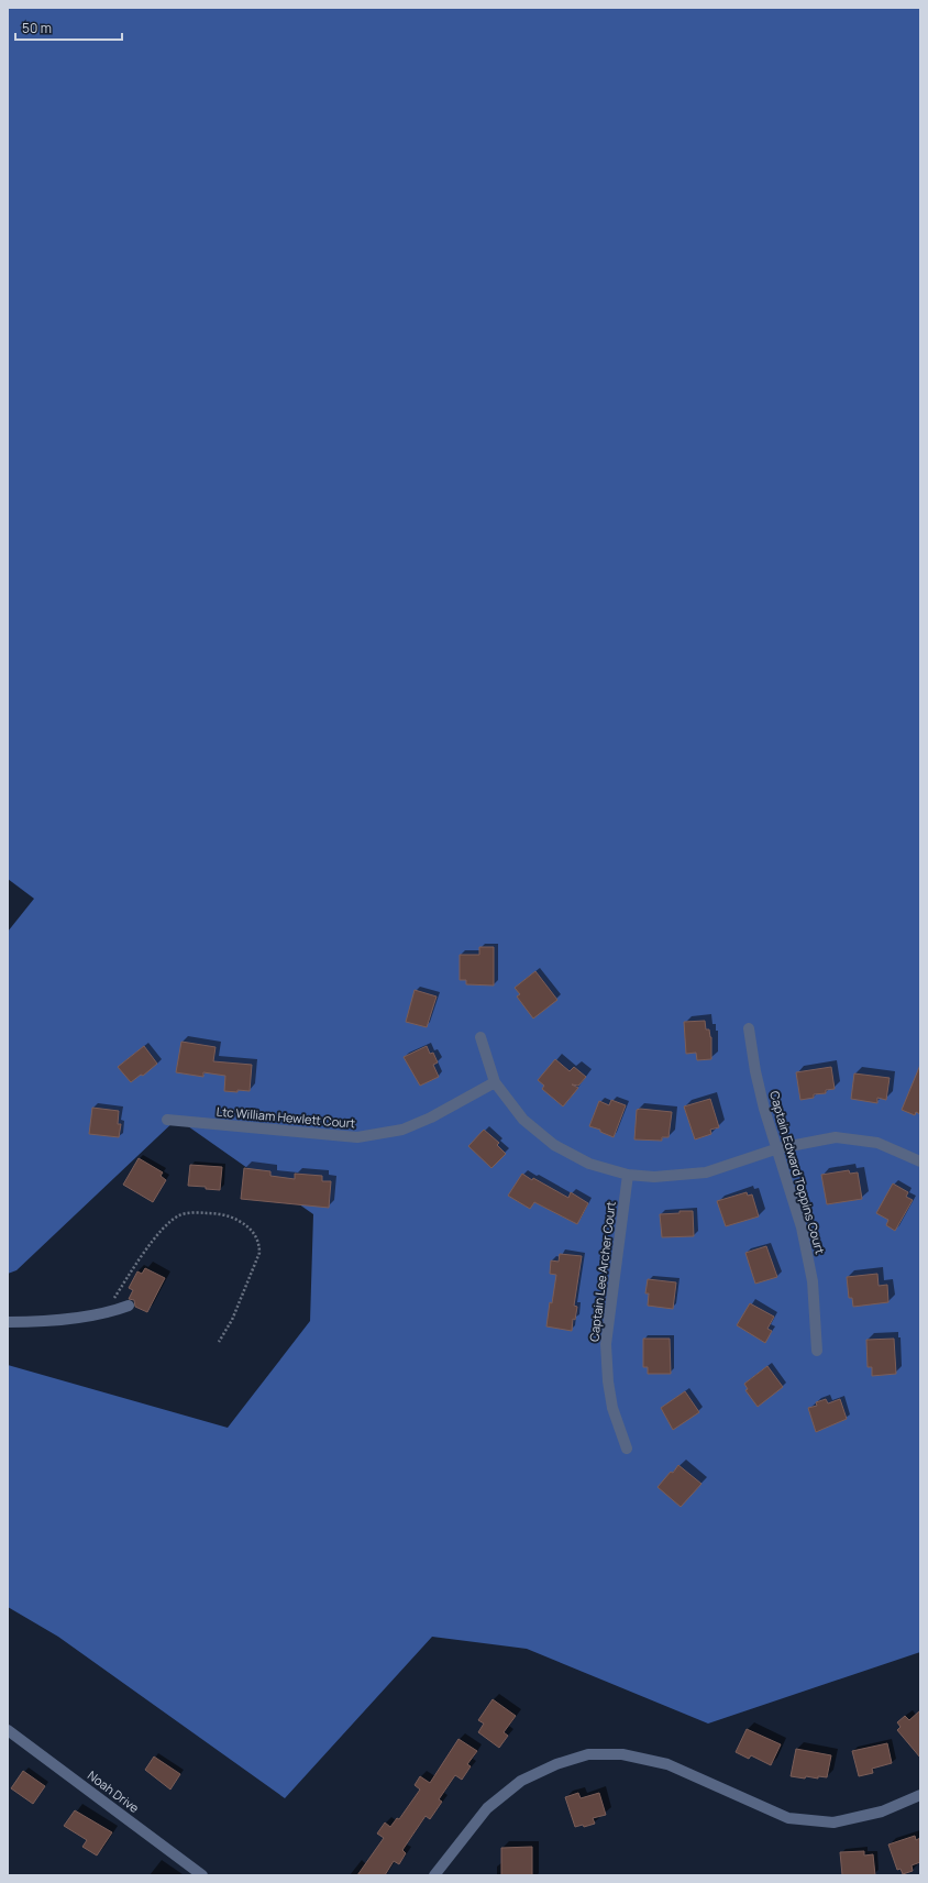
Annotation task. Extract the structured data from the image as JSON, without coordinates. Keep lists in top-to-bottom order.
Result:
{
  "streets": {
    "street": [
      "Ltc William Hewlett Court",
      "Captain Edward Toppins Court",
      "Captain Lee Archer Court",
      "Noah Drive"
    ]
  },
  "scale_bar": "50 m"
}
